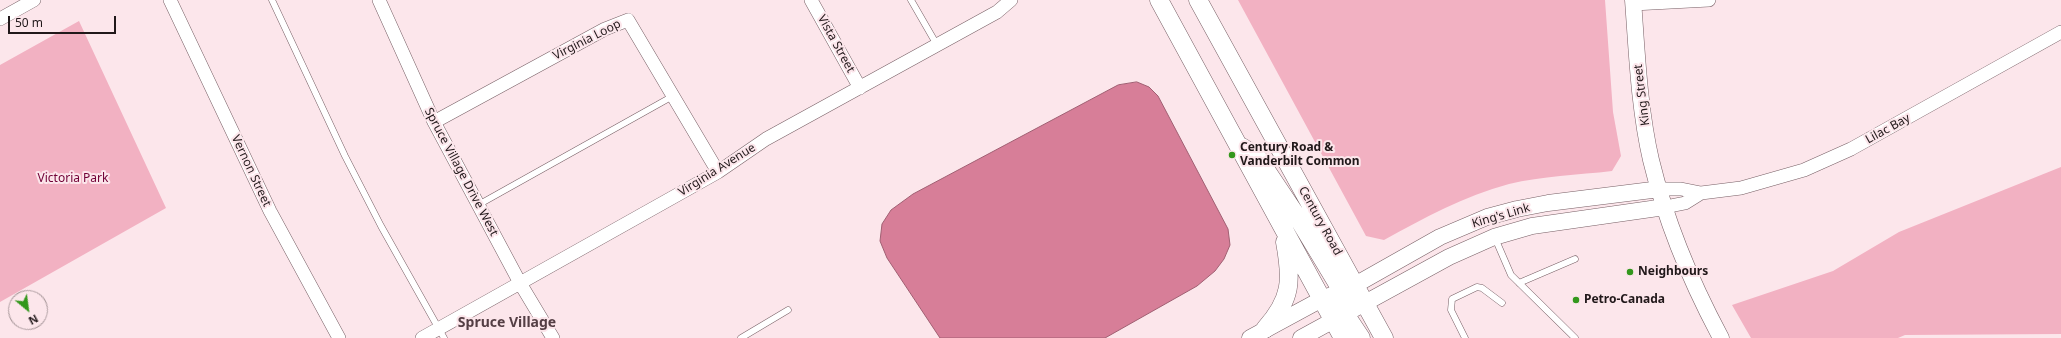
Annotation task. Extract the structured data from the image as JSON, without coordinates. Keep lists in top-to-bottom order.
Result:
{
  "streets": {
    "main road": ["Century Road"],
    "street": [
      "Virginia Loop",
      "Vista Street",
      "King Street",
      "Lilac Bay",
      "Virginia Avenue",
      "Vernon Street",
      "Spruce Village Drive West",
      "King's Link"
    ]
  },
  "crossings": [
    ["Virginia Loop", "Virginia Avenue"],
    ["Virginia Loop", "Spruce Village Drive West"],
    ["Vista Street", "Virginia Avenue"],
    ["King Street", "Lilac Bay"],
    ["King Street", "King's Link"],
    ["Lilac Bay", "King's Link"],
    ["Virginia Avenue", "Spruce Village Drive West"],
    ["King's Link", "Century Road"]
  ],
  "districts": ["Spruce Village"],
  "parks": ["Victoria Park"],
  "places": ["Century Road & Vanderbilt Common", "Neighbours", "Petro-Canada"],
  "scale_bar": "50 m",
  "north": "bottom right"
}
